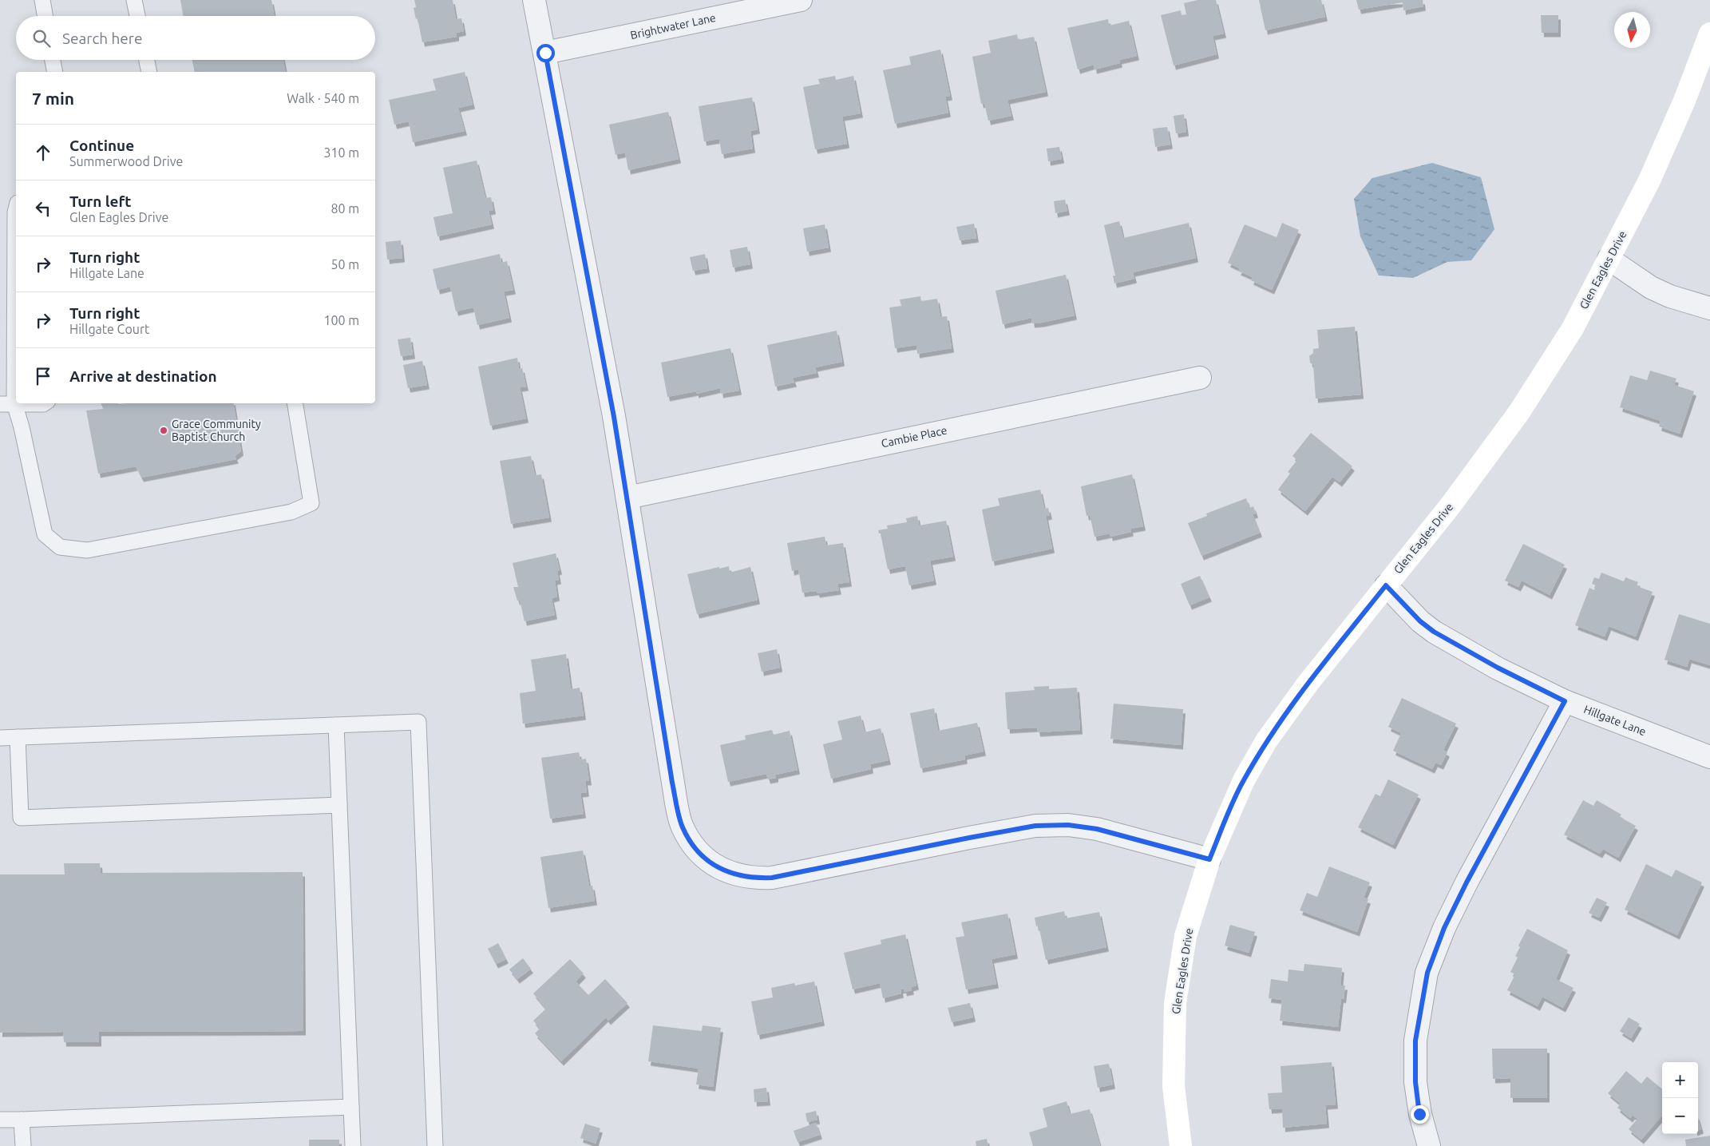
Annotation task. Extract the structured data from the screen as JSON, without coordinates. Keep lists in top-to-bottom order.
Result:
{
  "streets": {
    "street": [
      "Brightwater Lane",
      "Glen Eagles Drive",
      "Cambie Place",
      "Hillgate Lane"
    ]
  },
  "crossings": [
    ["Glen Eagles Drive", "Hillgate Lane"]
  ],
  "places": ["Grace Community Baptist Church"],
  "north": "bottom",
  "page": {
    "search": "Search here",
    "heading": ["7 min", "Walk · 540 m"],
    "list": [
      ["Continue", "Summerwood Drive", "310 m"],
      ["Turn left", "Glen Eagles Drive", "80 m"],
      ["Turn right", "Hillgate Lane", "50 m"],
      ["Turn right", "Hillgate Court", "100 m"],
      "Arrive at destination"
    ],
    "map_buttons": ["+", "−"]
  }
}
